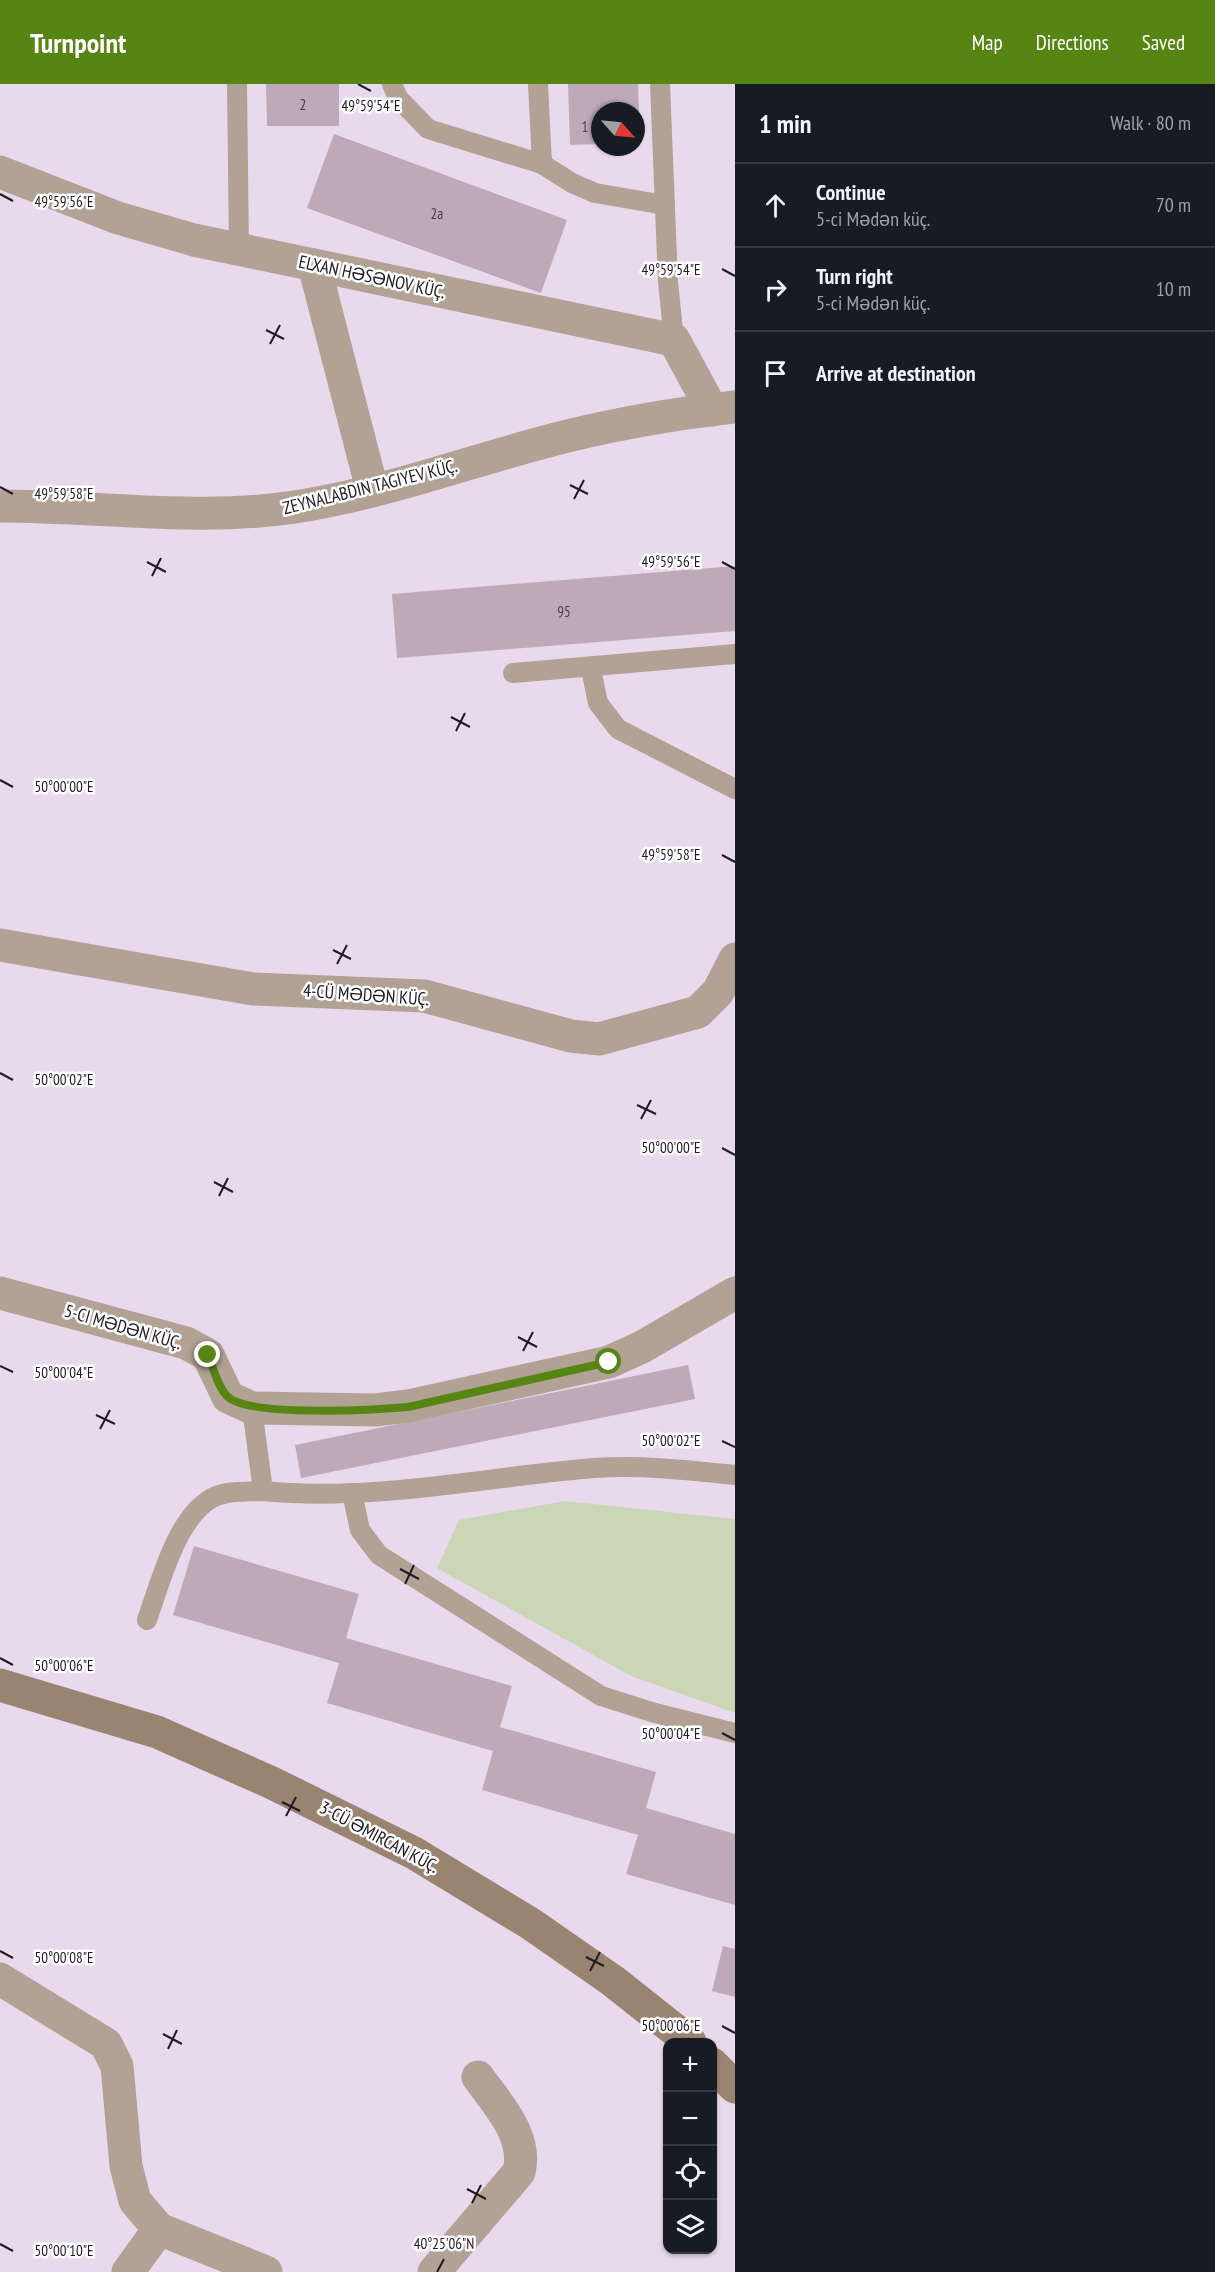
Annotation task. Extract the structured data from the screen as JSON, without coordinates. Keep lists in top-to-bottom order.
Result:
{
  "streets": {
    "main road": ["3-CÜ ƏMIRCAN KÜÇ."],
    "street": [
      "ELXAN HƏSƏNOV KÜÇ.",
      "ZEYNALABDIN TAGIYEV KÜÇ.",
      "4-CÜ MƏDƏN KÜÇ.",
      "5-CI MƏDƏN KÜÇ."
    ]
  },
  "house_numbers": [
    "2",
    "1",
    "2a",
    "95"
  ],
  "north": "bottom right",
  "page": {
    "header": "Turnpoint",
    "nav": ["Map", "Directions", "Saved"],
    "heading": ["1 min", "Walk · 80 m"],
    "list": [
      ["Continue", "5-ci Mədən küç.", "70 m"],
      ["Turn right", "5-ci Mədən küç.", "10 m"],
      "Arrive at destination"
    ],
    "map_buttons": ["+", "−"]
  },
  "coordinates": [
    "49°59'54\"E",
    "49°59'56\"E",
    "49°59'58\"E",
    "50°00'00\"E",
    "50°00'02\"E",
    "50°00'04\"E",
    "50°00'06\"E",
    "50°00'08\"E",
    "40°25'06\"N",
    "50°00'10\"E"
  ]
}
